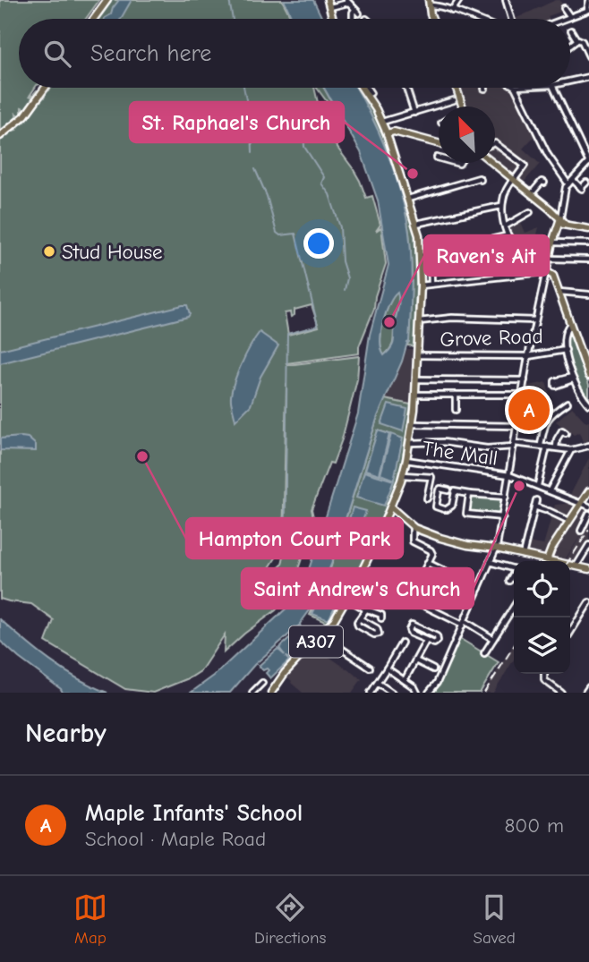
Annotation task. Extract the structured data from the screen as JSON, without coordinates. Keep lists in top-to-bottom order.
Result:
{
  "streets": {
    "main road": ["A307"],
    "street": ["Grove Road", "The Mall"]
  },
  "crossings": [
    ["Grove Road", "A307"],
    ["The Mall", "A307"]
  ],
  "places": [
    "St. Raphael's Church",
    "Stud House",
    "Raven's Ait",
    "Hampton Court Park",
    "Saint Andrew's Church"
  ],
  "north": "top left",
  "page": {
    "search": "Search here",
    "pins": "A",
    "heading": "Nearby",
    "list": [
      {
        "mark": "A",
        "name": "Maple Infants' School",
        "note": "School · Maple Road",
        "value": "800 m"
      }
    ],
    "nav": ["Map", "Directions", "Saved"]
  }
}
